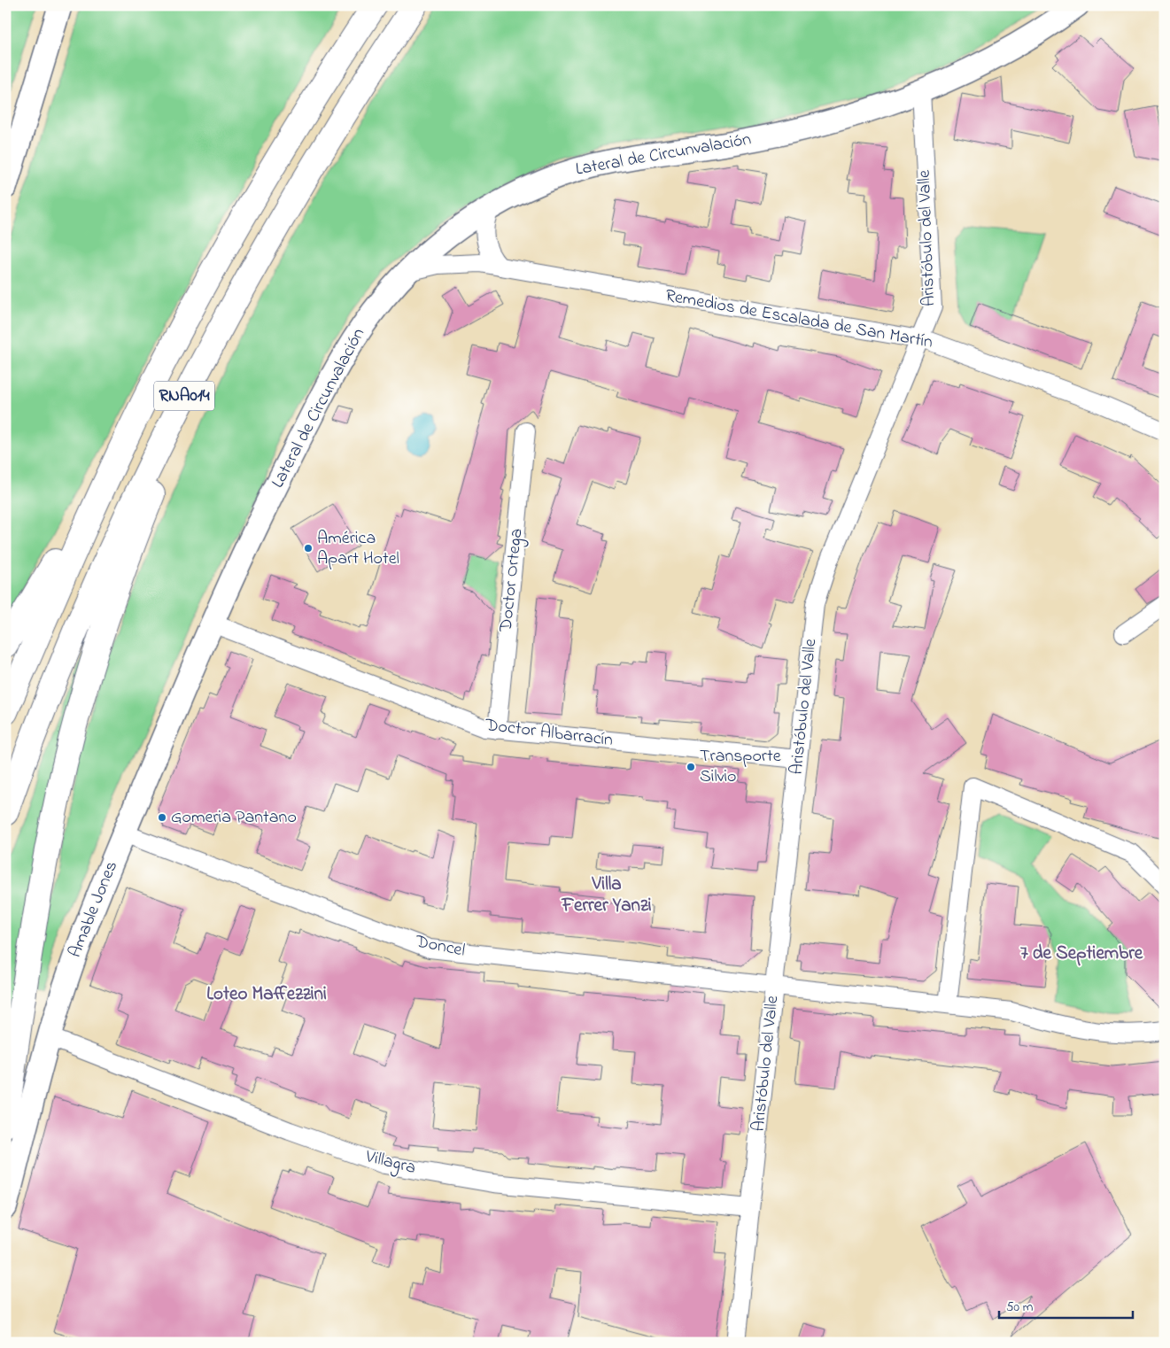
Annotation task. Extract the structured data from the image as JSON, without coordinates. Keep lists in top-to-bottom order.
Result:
{
  "streets": {
    "highway": ["RNA014"],
    "street": [
      "Lateral de Circunvalación",
      "Aristóbulo del Valle",
      "Remedios de Escalada de San Martín",
      "Doctor Ortega",
      "Doctor Albarracín",
      "Amable Jones",
      "Doncel",
      "Villagra"
    ]
  },
  "crossings": [
    ["Lateral de Circunvalación", "Aristóbulo del Valle"],
    ["Lateral de Circunvalación", "Remedios de Escalada de San Martín"],
    ["Lateral de Circunvalación", "Doctor Albarracín"],
    ["Lateral de Circunvalación", "Amable Jones"],
    ["Aristóbulo del Valle", "Remedios de Escalada de San Martín"],
    ["Aristóbulo del Valle", "Doctor Albarracín"],
    ["Aristóbulo del Valle", "Doncel"],
    ["Aristóbulo del Valle", "Villagra"],
    ["Doctor Ortega", "Doctor Albarracín"],
    ["Doctor Albarracín", "Amable Jones"],
    ["Amable Jones", "Doncel"],
    ["Amable Jones", "Villagra"]
  ],
  "districts": ["Villa Ferrer Yanzi", "7 de Septiembre", "Loteo Maffezzini"],
  "places": ["América Apart Hotel", "Transporte Silvio", "Gomeria Pantano"],
  "scale_bar": "50 m"
}
